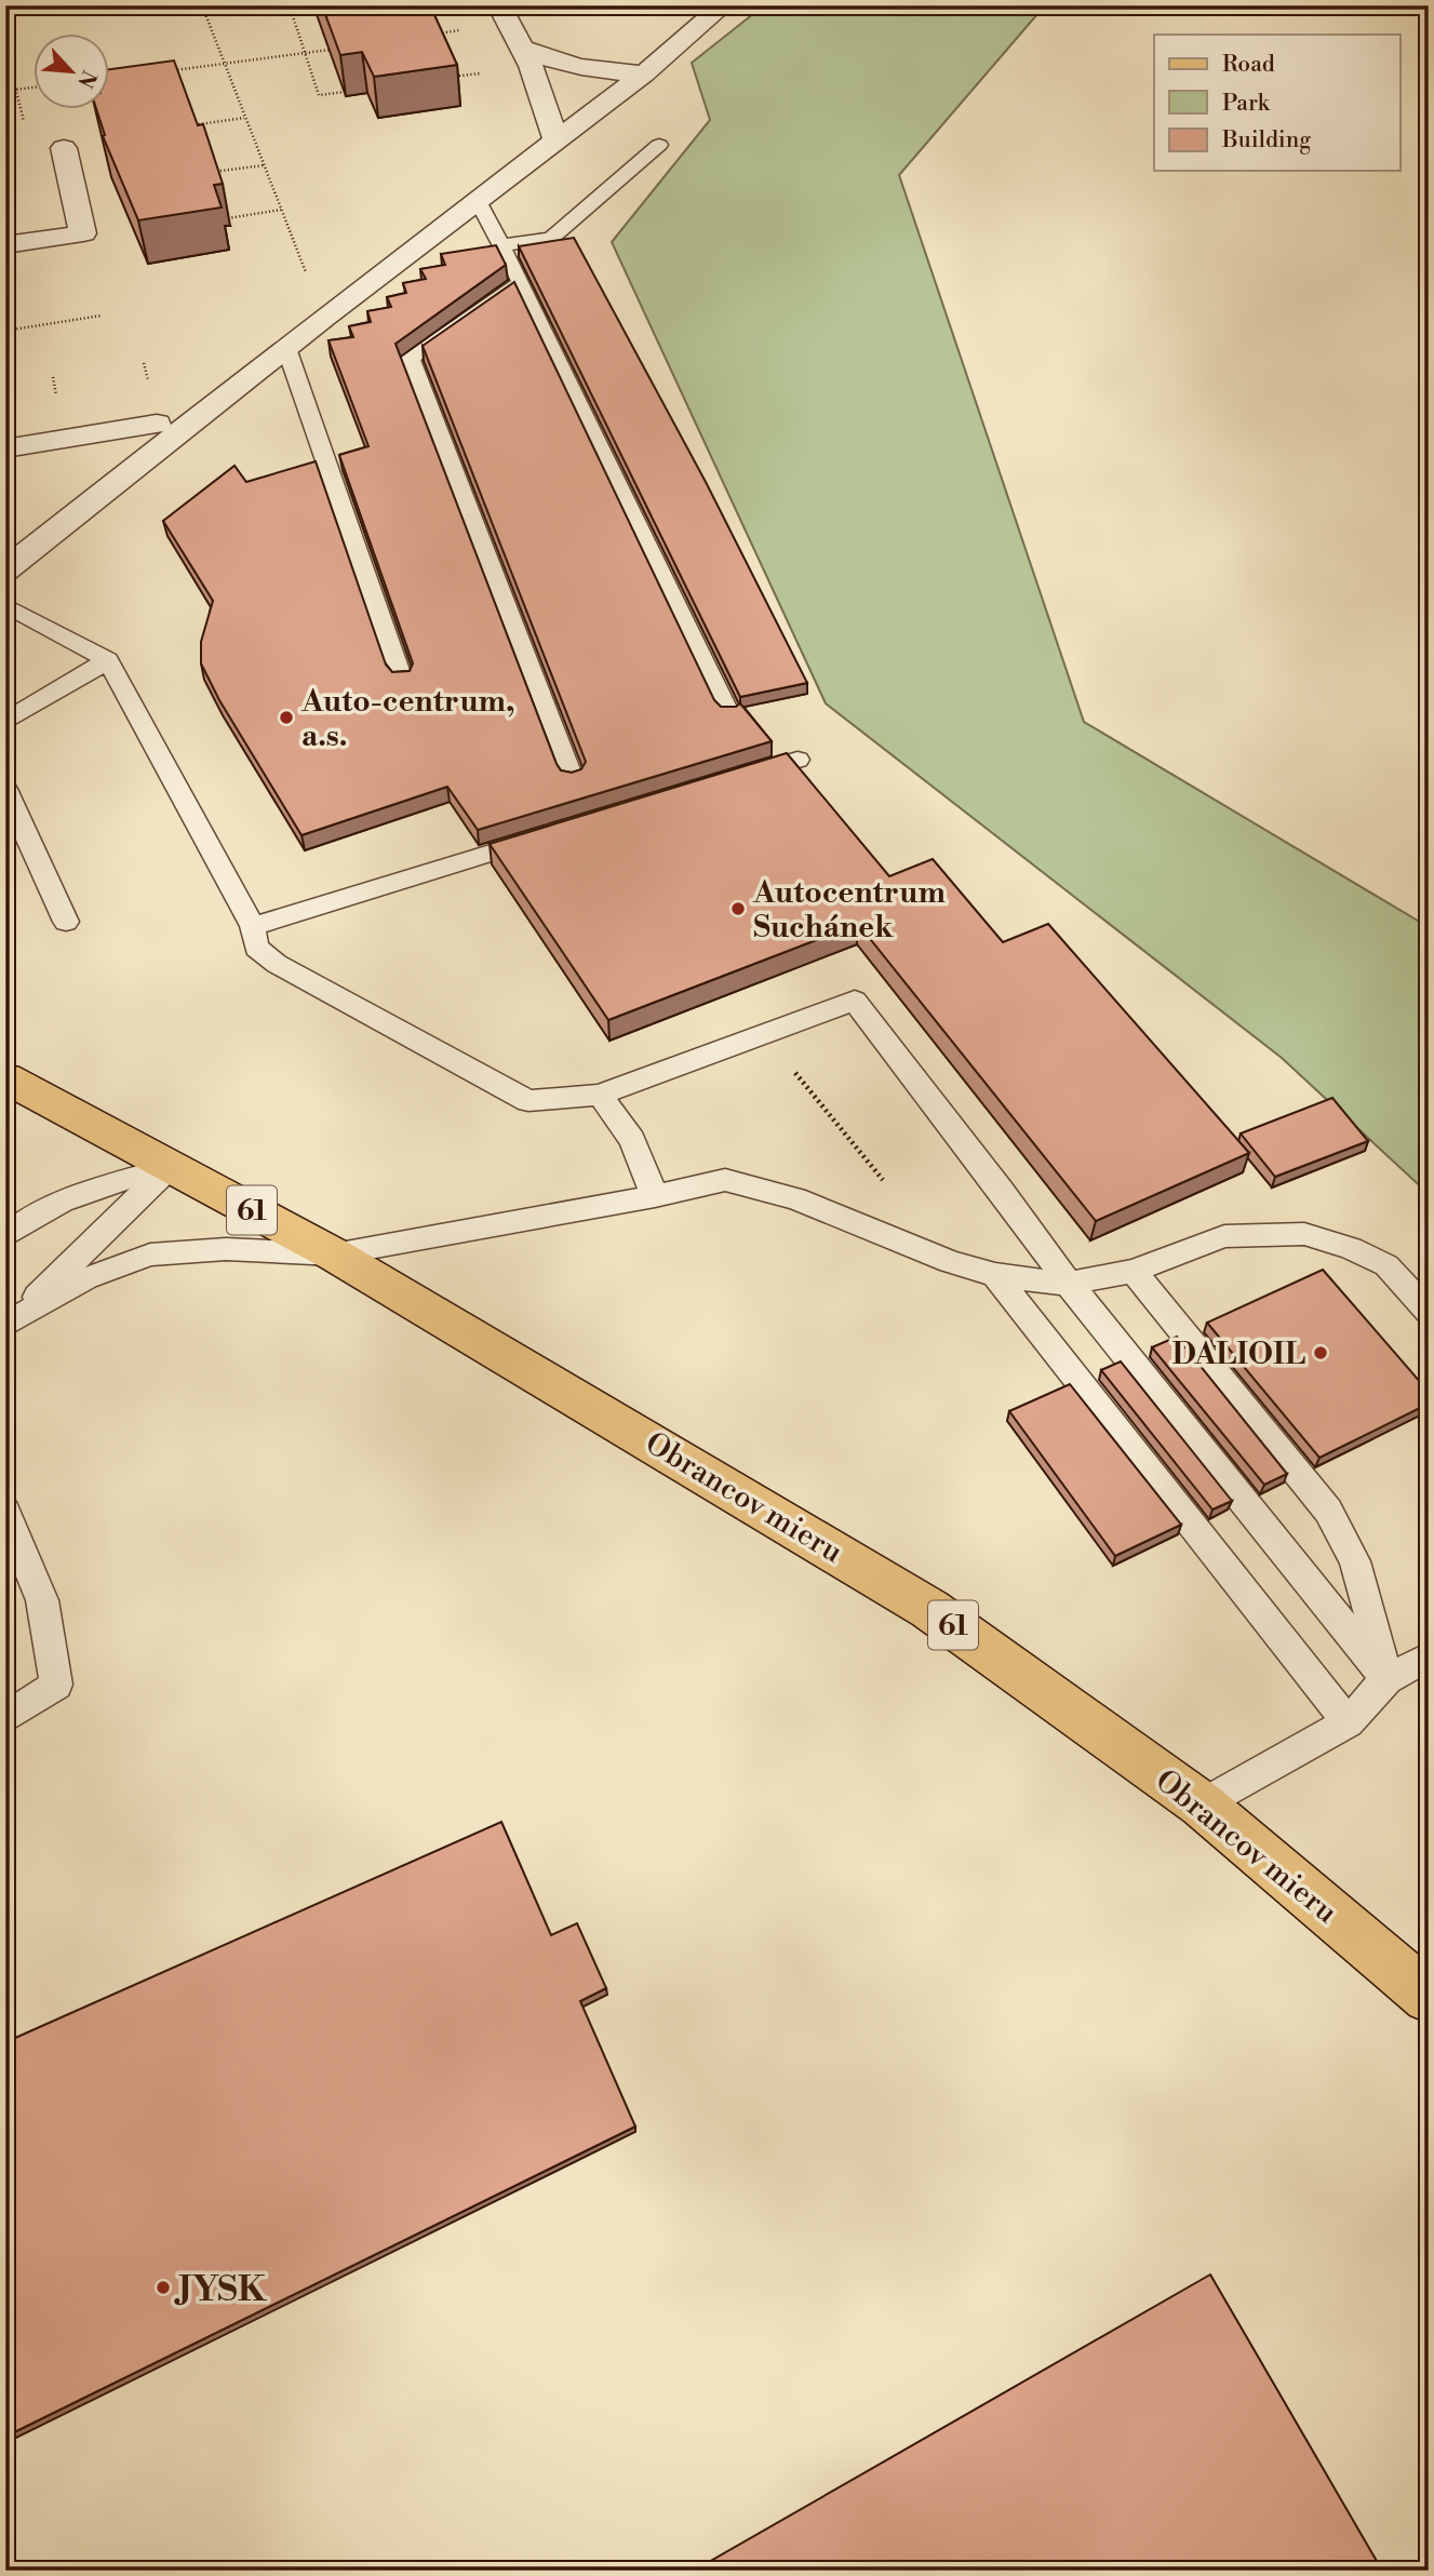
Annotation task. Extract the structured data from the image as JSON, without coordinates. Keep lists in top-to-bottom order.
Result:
{
  "streets": {
    "main road": ["61", "Obrancov mieru"]
  },
  "places": [
    "Auto-centrum, a.s.",
    "Autocentrum Suchánek",
    "DALIOIL",
    "JYSK"
  ],
  "legend": ["Road", "Park", "Building"],
  "north": "bottom right"
}
